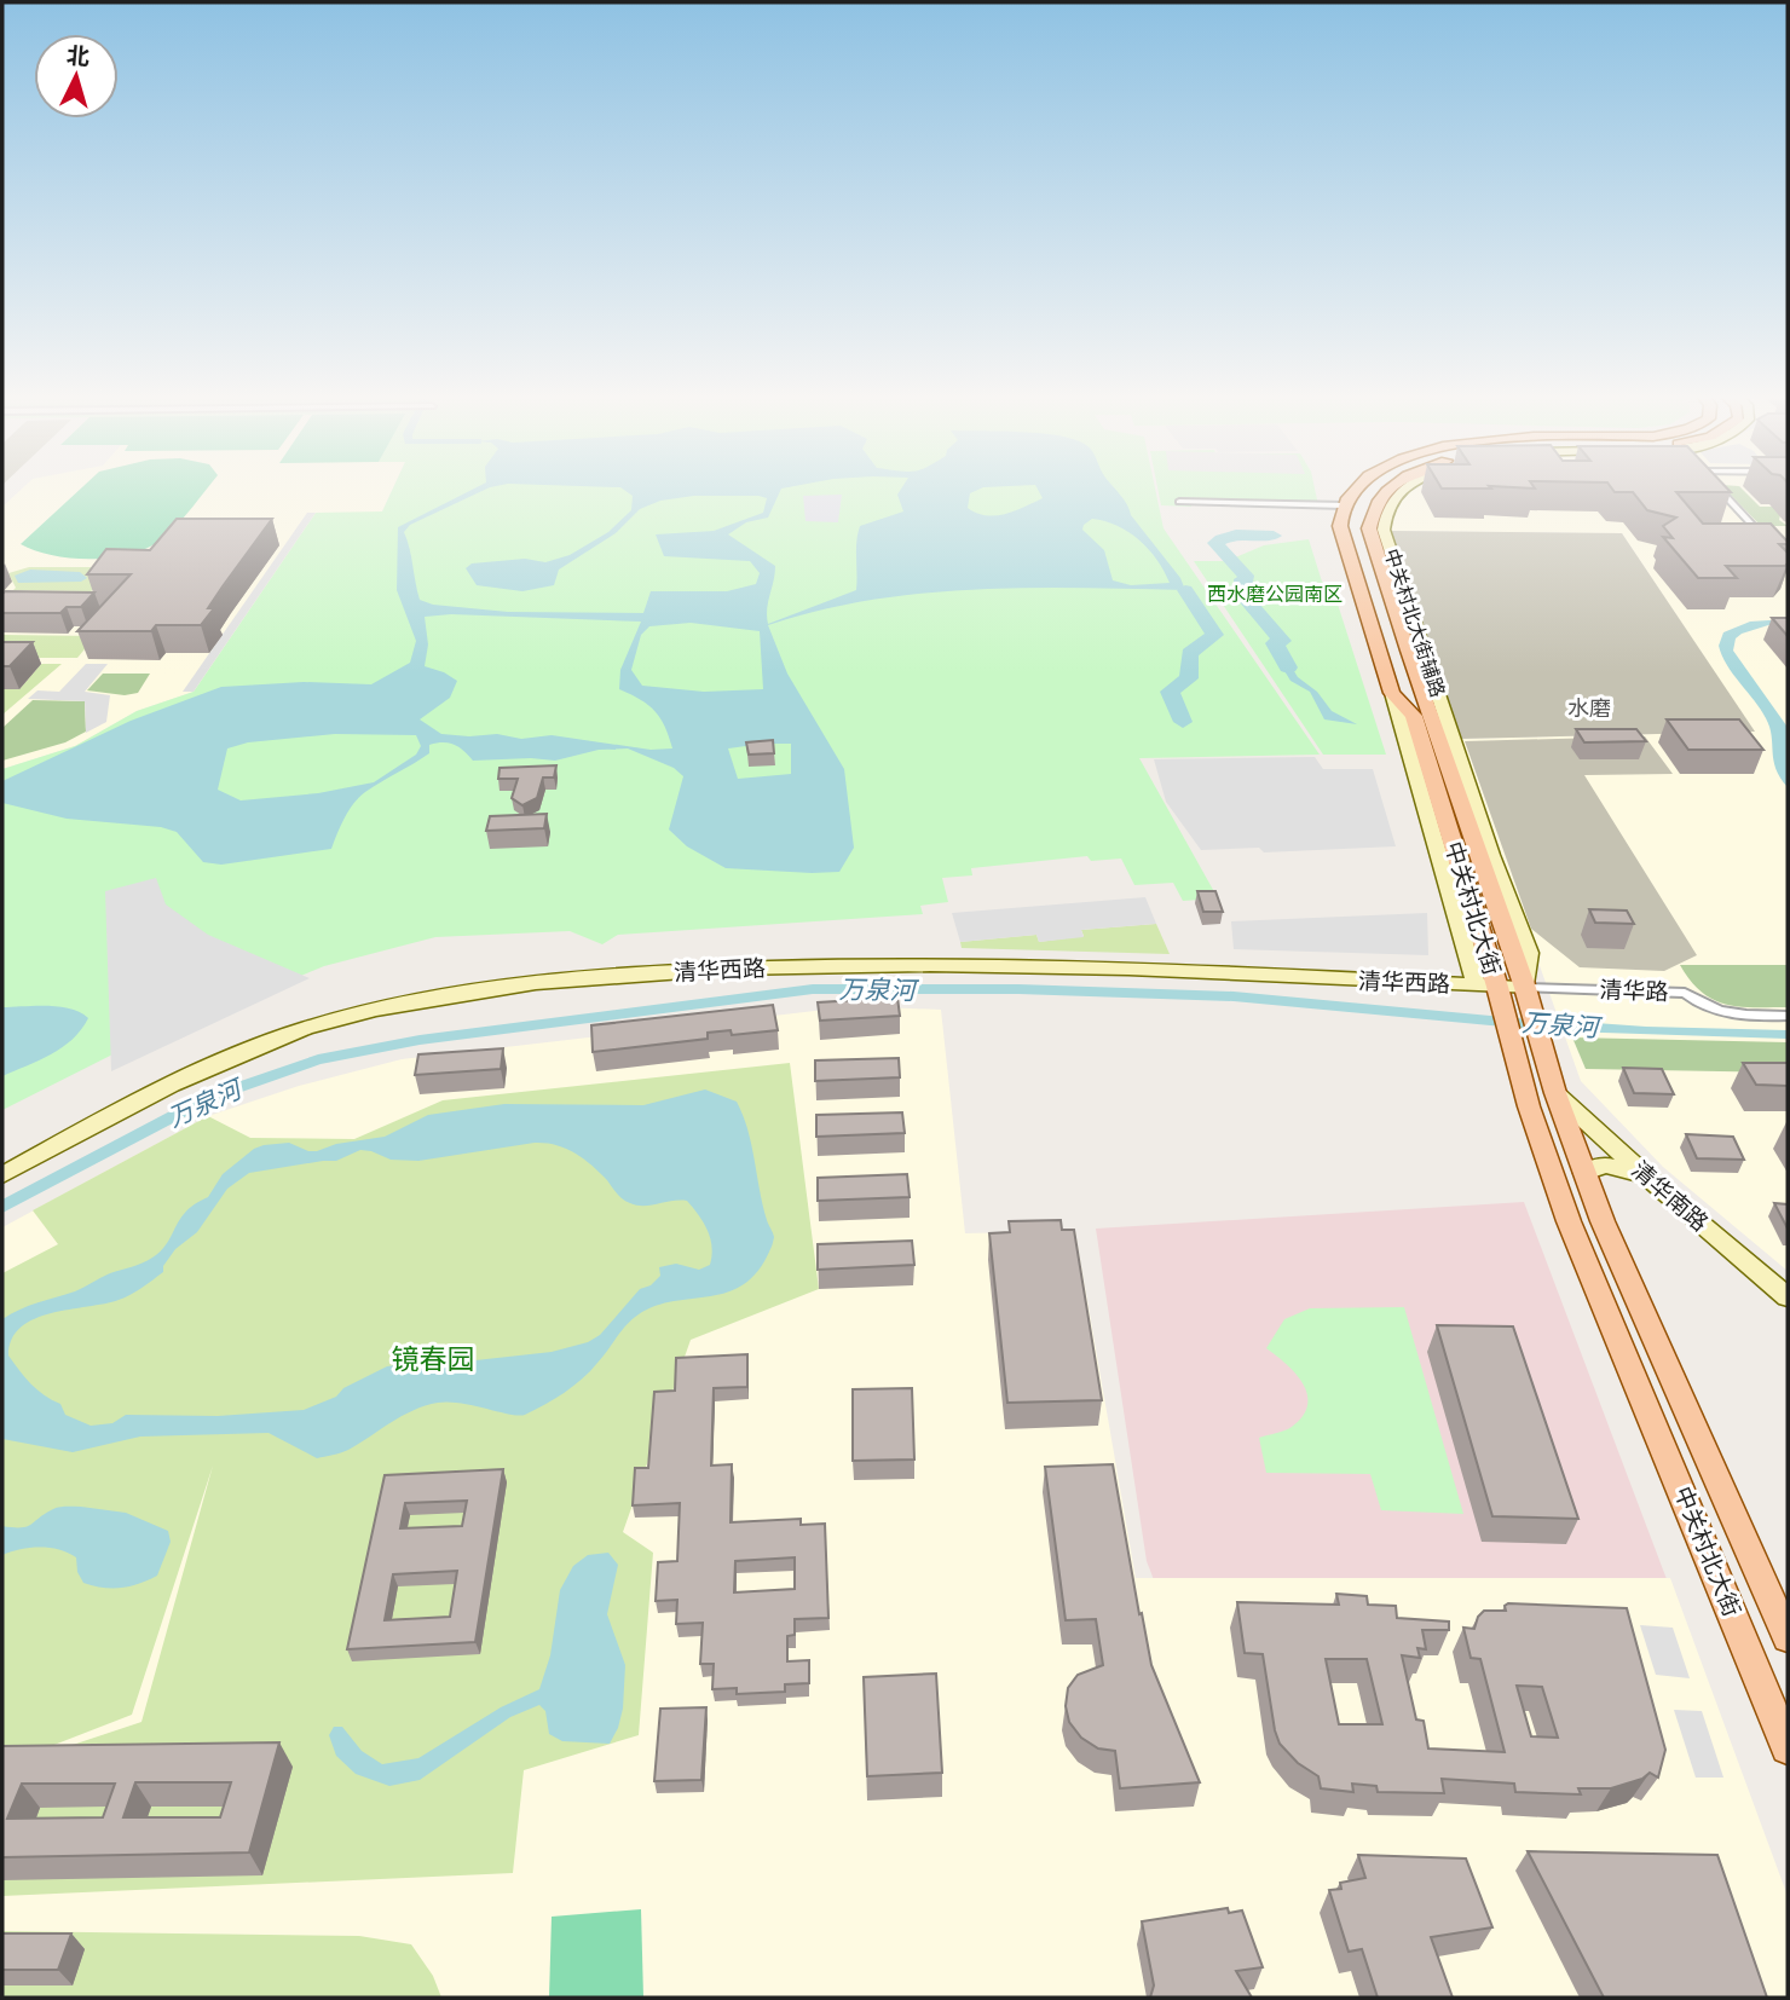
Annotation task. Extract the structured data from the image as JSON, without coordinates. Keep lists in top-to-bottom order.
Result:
{
  "streets": {
    "main road": ["中关村北大街"],
    "street": [
      "中关村北大街辅路",
      "清华西路",
      "清华路",
      "清华南路"
    ]
  },
  "crossings": [
    ["中关村北大街辅路", "中关村北大街"],
    ["中关村北大街辅路", "清华西路"],
    ["中关村北大街辅路", "清华路"],
    ["中关村北大街", "清华西路"],
    ["中关村北大街", "清华路"],
    ["中关村北大街", "清华南路"],
    ["清华西路", "清华路"]
  ],
  "districts": ["水磨"],
  "water": ["万泉河"],
  "parks": ["西水磨公园南区", "镜春园"],
  "north": "top"
}
